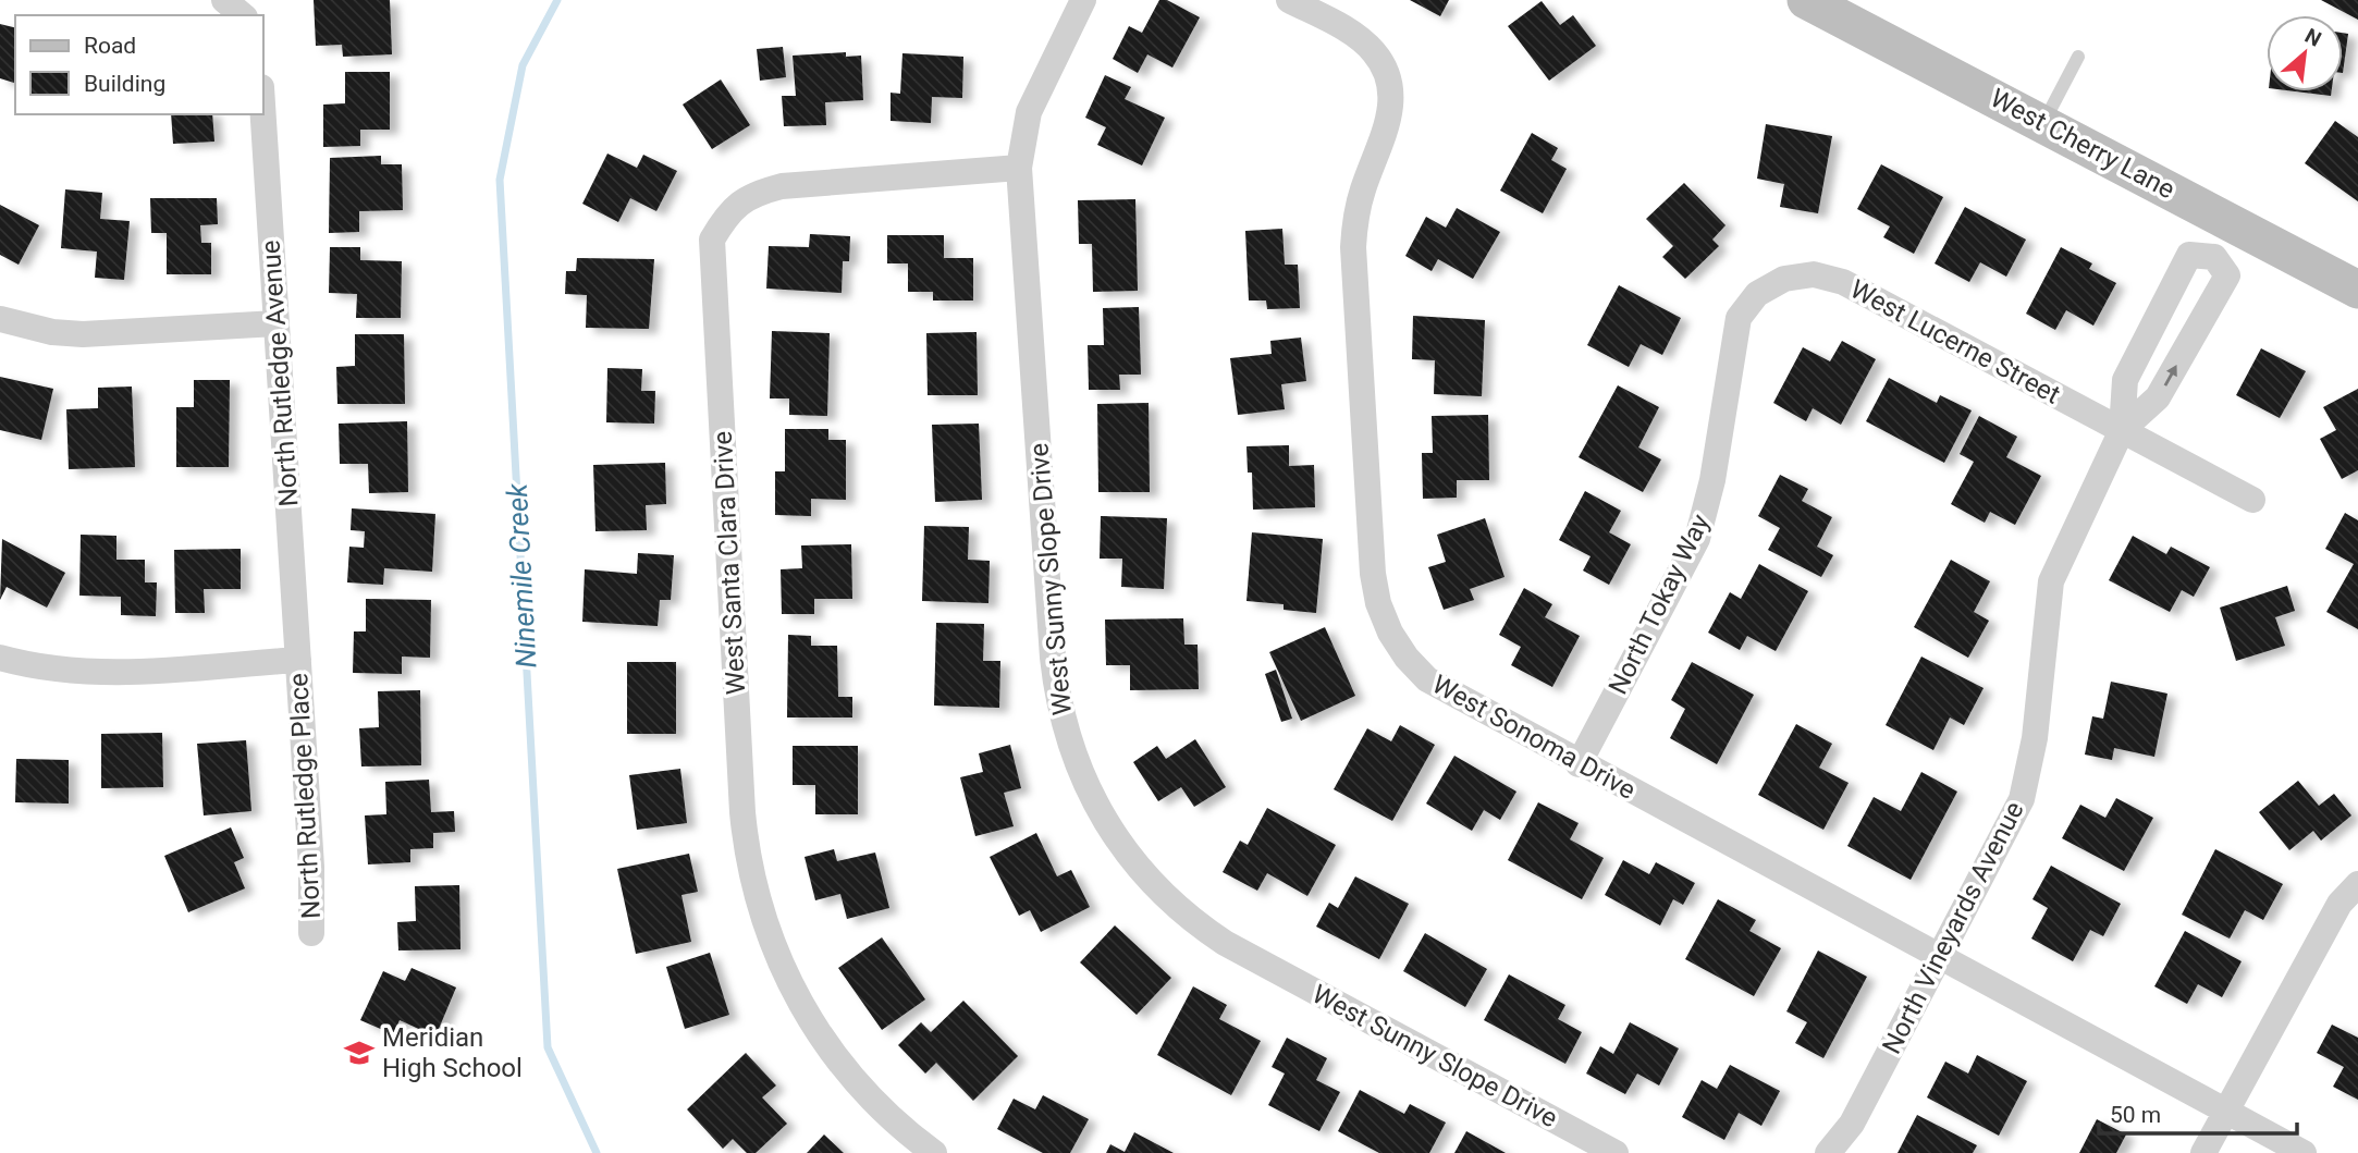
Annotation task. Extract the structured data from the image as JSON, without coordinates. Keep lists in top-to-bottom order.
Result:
{
  "streets": {
    "main road": ["West Cherry Lane"],
    "street": [
      "West Lucerne Street",
      "North Rutledge Avenue",
      "West Santa Clara Drive",
      "West Sunny Slope Drive",
      "North Tokay Way",
      "West Sonoma Drive",
      "North Rutledge Place",
      "North Vineyards Avenue"
    ]
  },
  "crossings": [
    ["West Lucerne Street", "North Tokay Way"],
    ["West Lucerne Street", "North Vineyards Avenue"],
    ["North Rutledge Avenue", "North Rutledge Place"],
    ["West Santa Clara Drive", "West Sunny Slope Drive"],
    ["North Tokay Way", "West Sonoma Drive"],
    ["West Sonoma Drive", "North Vineyards Avenue"]
  ],
  "water": ["Ninemile Creek"],
  "places": {
    "school or university": ["Meridian High School"]
  },
  "legend": ["Road", "Building"],
  "scale_bar": "50 m",
  "north": "top right"
}
